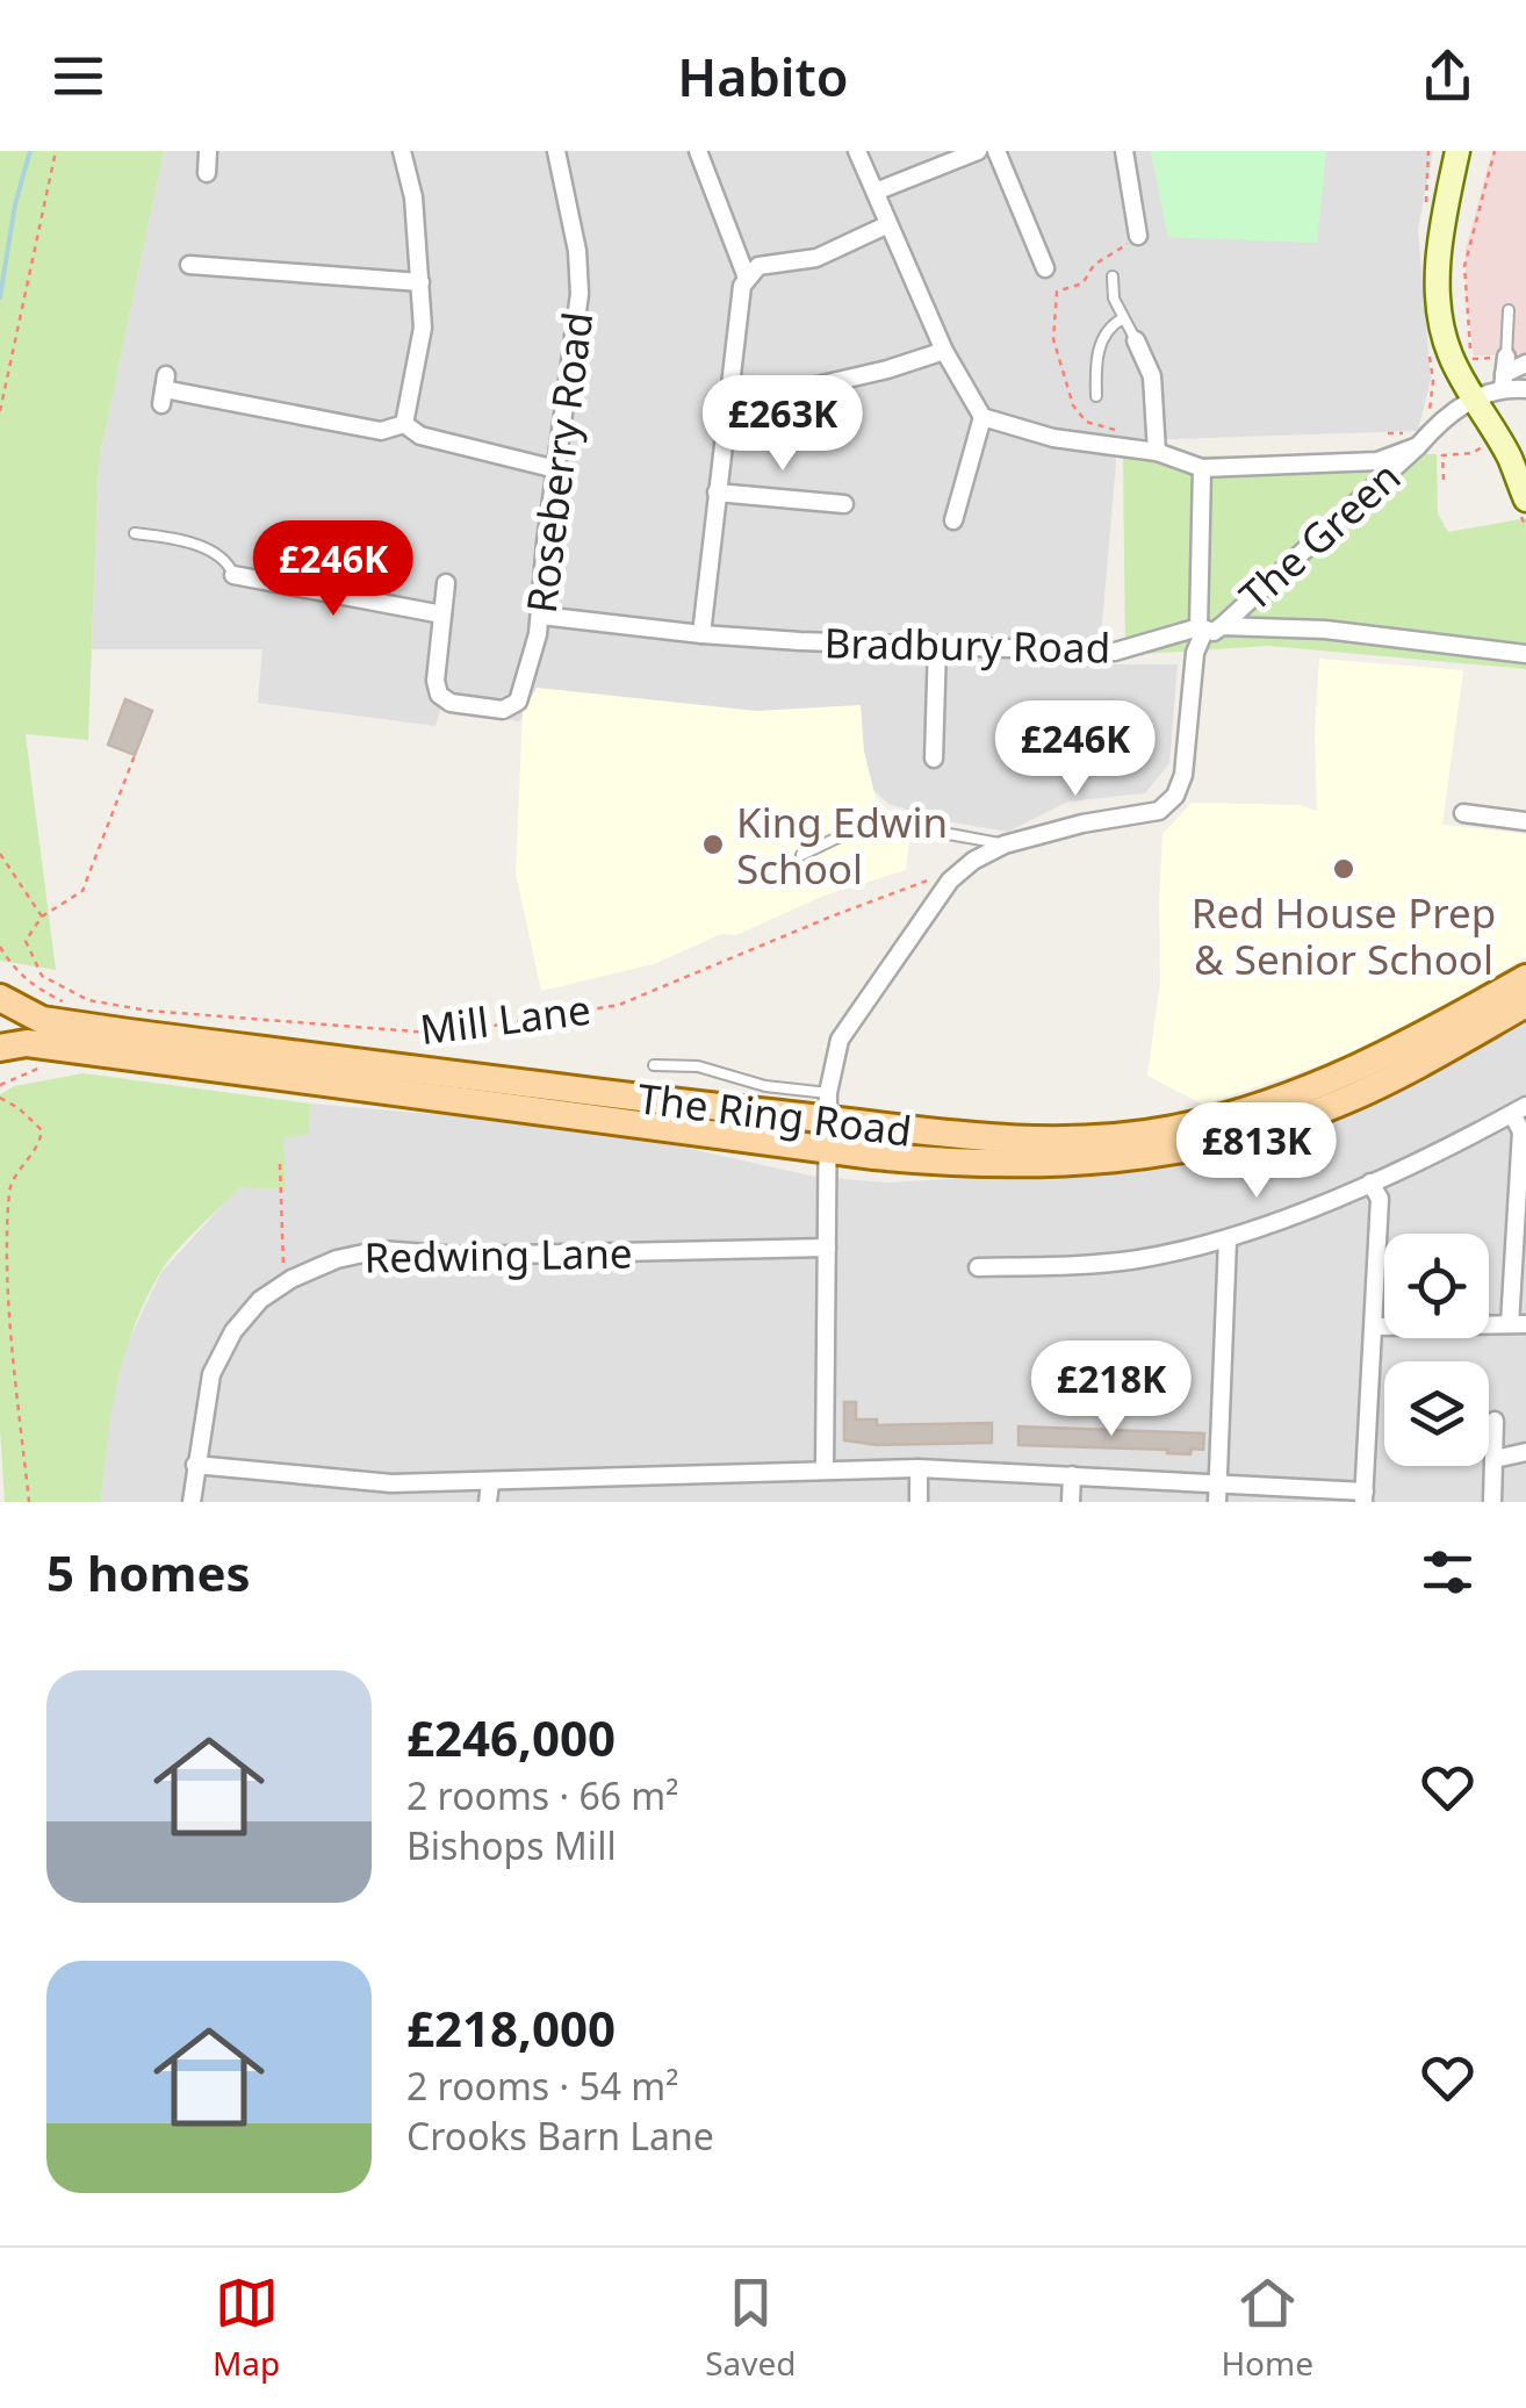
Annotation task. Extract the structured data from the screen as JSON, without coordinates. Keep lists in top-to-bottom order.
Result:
{
  "streets": {
    "main road": ["The Ring Road"],
    "street": [
      "Roseberry Road",
      "The Green",
      "Bradbury Road",
      "Redwing Lane"
    ],
    "path": ["Mill Lane"]
  },
  "crossings": [
    ["Roseberry Road", "Bradbury Road"],
    ["The Green", "Bradbury Road"]
  ],
  "places": ["King Edwin School", "Red House Prep & Senior School"],
  "page": {
    "header": "Habito",
    "price": [
      "£263K",
      "£246K",
      "£246K",
      "£813K",
      "£218K"
    ],
    "heading": "5 homes",
    "list": [
      {
        "name": "£246,000",
        "note": "2 rooms · 66 m² · Bishops Mill"
      },
      {
        "name": "£218,000",
        "note": "2 rooms · 54 m² · Crooks Barn Lane"
      }
    ],
    "tabs": ["Map", "Saved", "Home"]
  }
}
